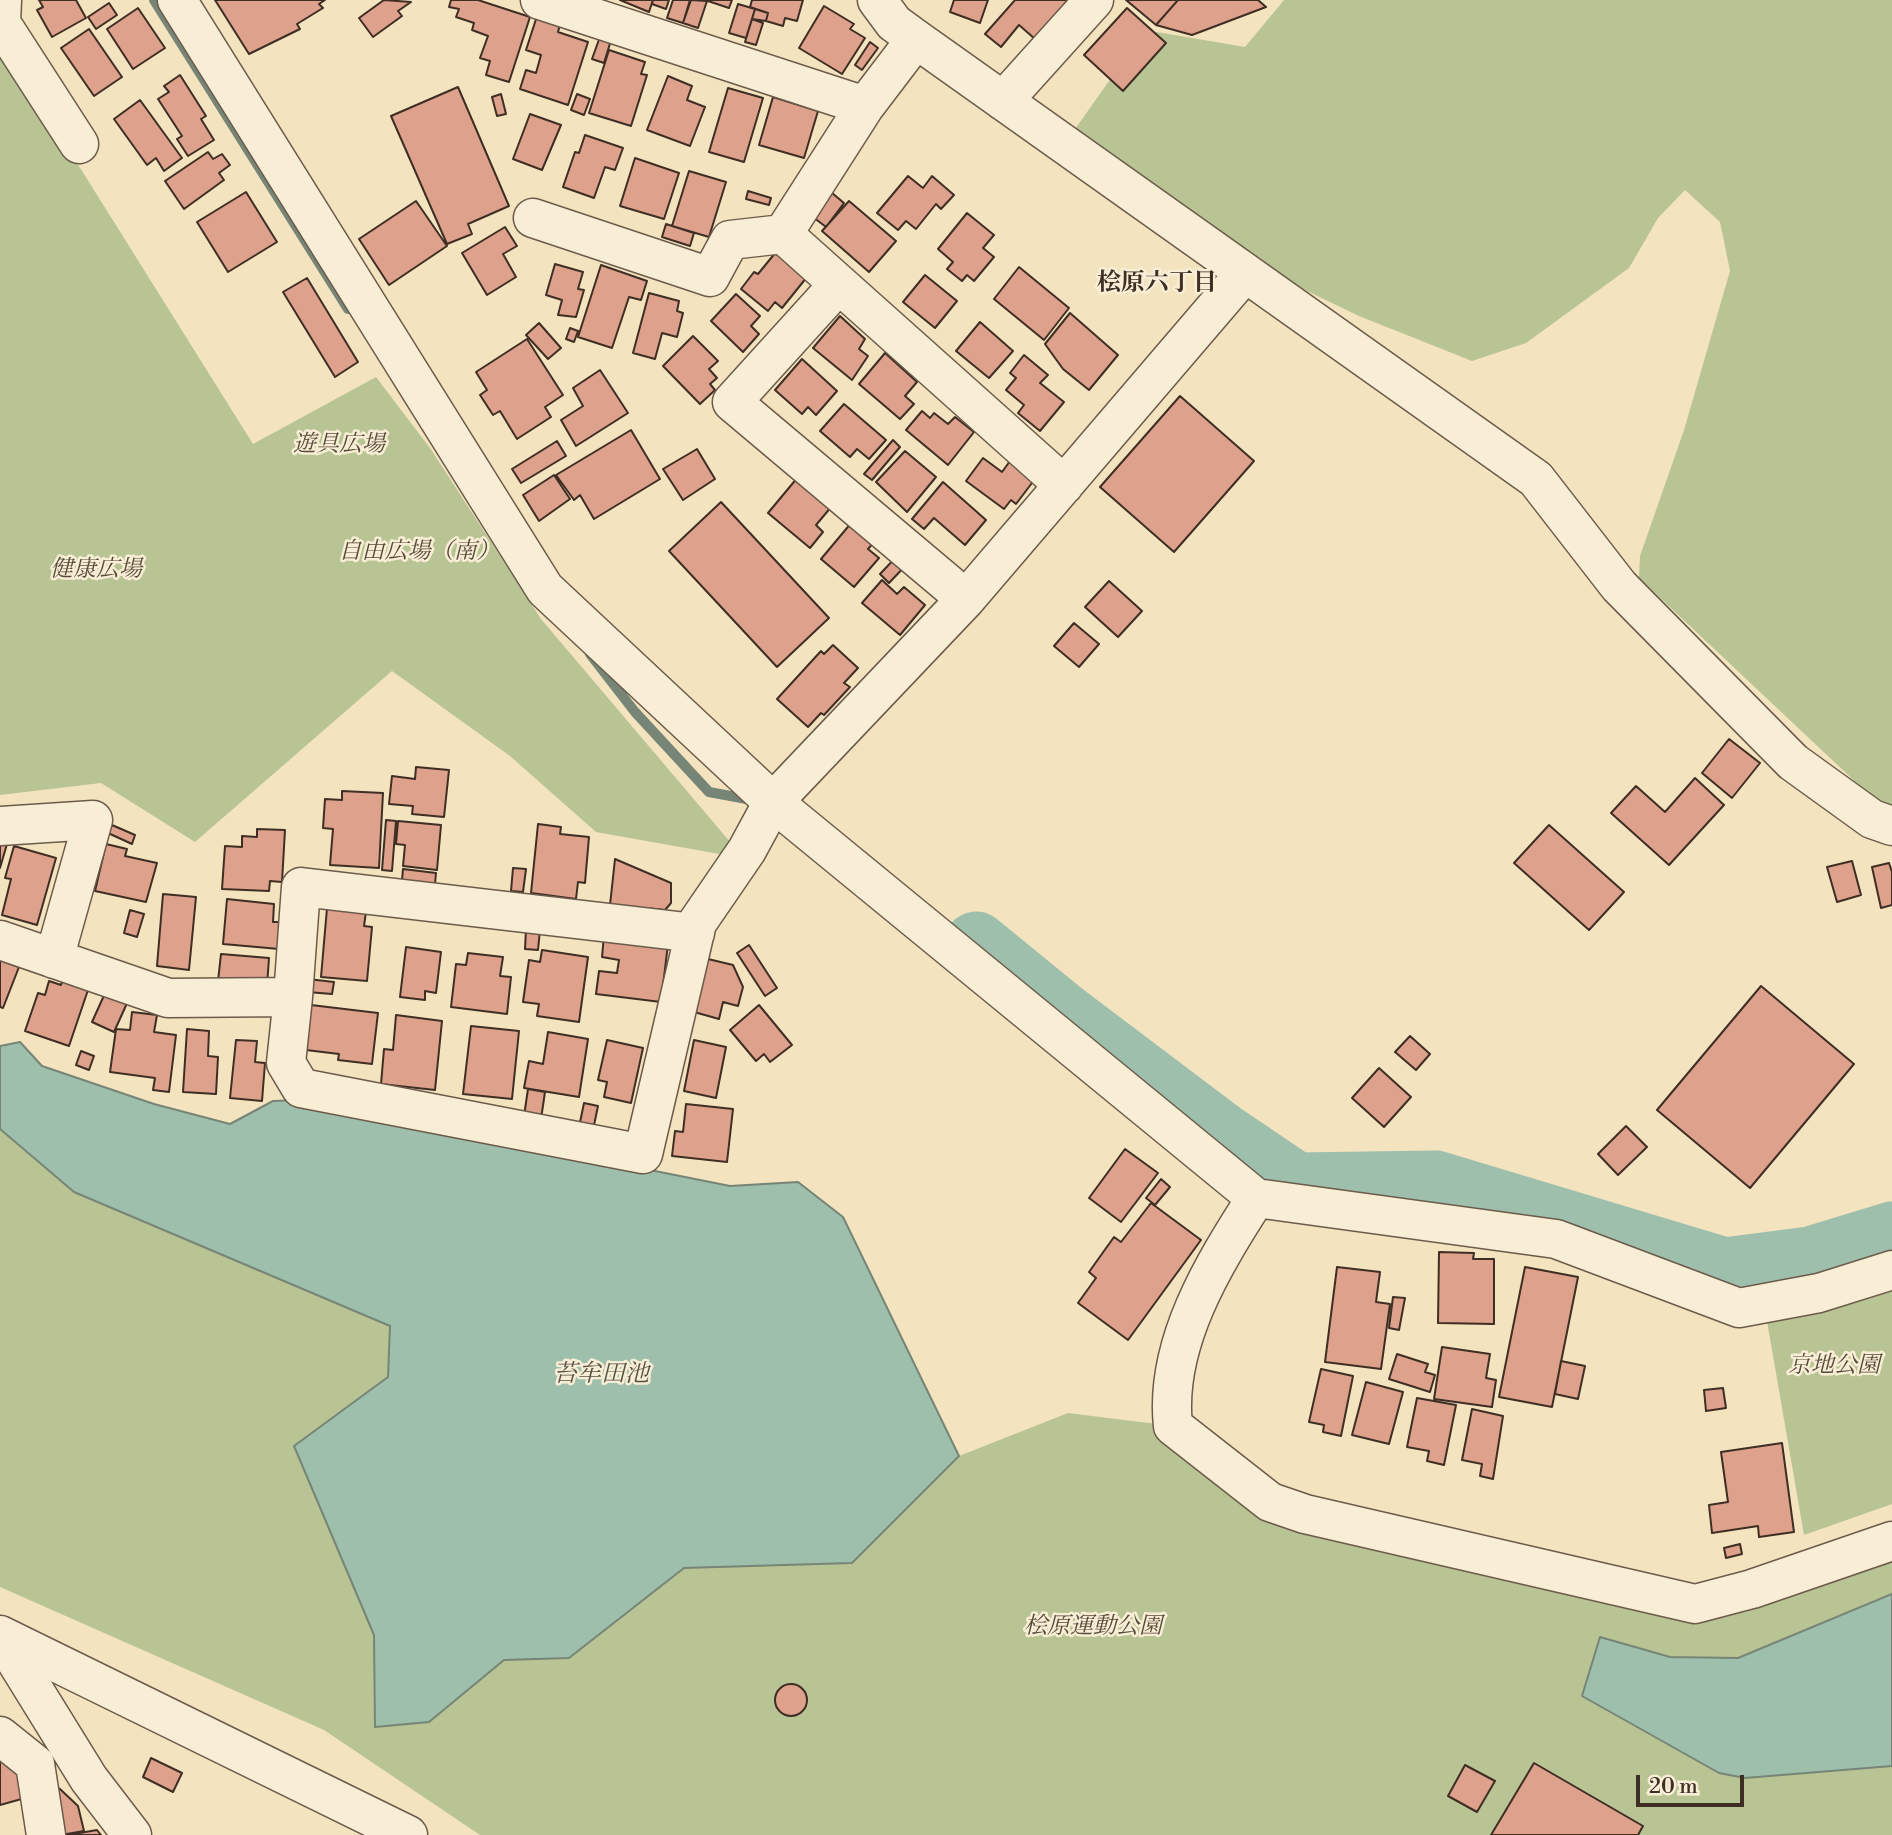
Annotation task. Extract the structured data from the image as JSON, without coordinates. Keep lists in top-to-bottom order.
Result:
{
  "districts": ["桧原六丁目"],
  "water": ["苔牟田池"],
  "parks": [
    "遊具広場",
    "自由広場（南）",
    "健康広場",
    "京地公園",
    "桧原運動公園"
  ],
  "scale_bar": "20 m"
}
